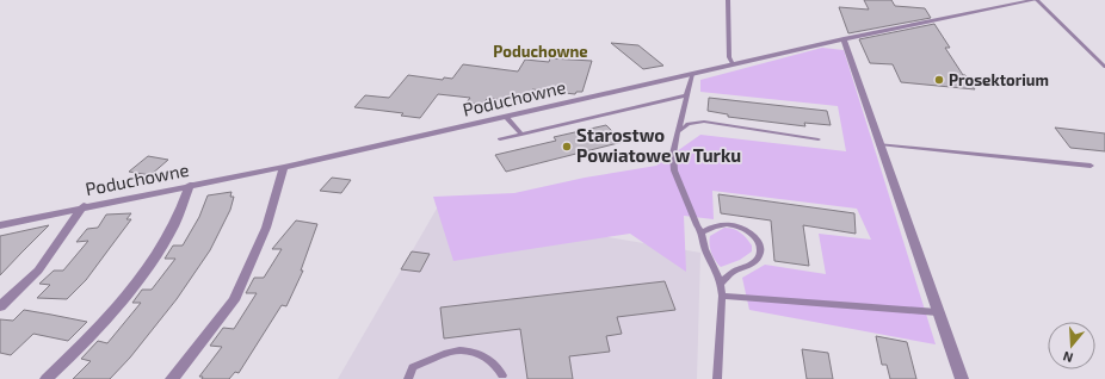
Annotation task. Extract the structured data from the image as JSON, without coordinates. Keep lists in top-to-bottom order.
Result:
{
  "streets": {
    "street": ["Poduchowne"]
  },
  "districts": ["Poduchowne"],
  "places": ["Prosektorium", "Starostwo Powiatowe w Turku"],
  "north": "bottom"
}
